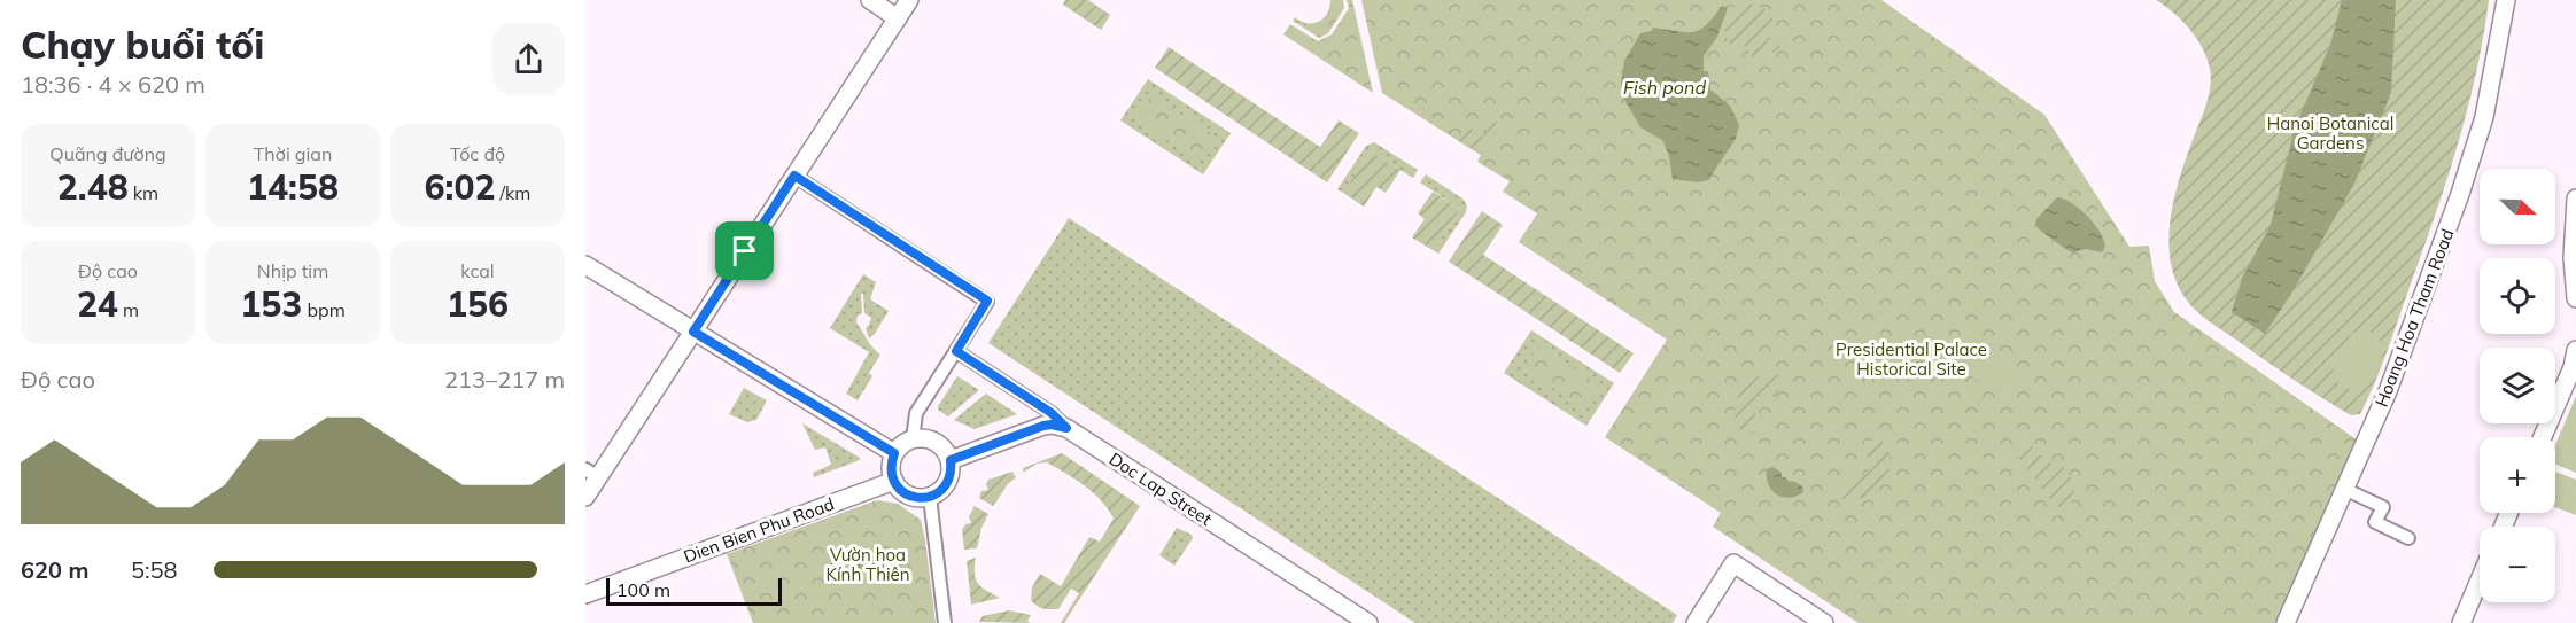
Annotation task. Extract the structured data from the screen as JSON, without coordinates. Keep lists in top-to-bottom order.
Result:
{
  "streets": {
    "main road": ["Hoang Hoa Tham Road", "Doc Lap Street", "Dien Bien Phu Road"]
  },
  "water": ["Fish pond"],
  "parks": ["Hanoi Botanical Gardens", "Presidential Palace Historical Site", "Vườn hoa Kính Thiên"],
  "scale_bar": "100 m",
  "north": "right",
  "page": {
    "heading": ["Chạy buổi tối", "18:36 · 4 × 620 m"],
    "stats": [
      ["Quãng đường", "2.48 km"],
      ["Thời gian", "14:58"],
      ["Tốc độ", "6:02 /km"],
      ["Độ cao", "24 m"],
      ["Nhịp tim", "153 bpm"],
      ["kcal", "156"]
    ],
    "map_buttons": ["+", "−"],
    "chart": ["Độ cao", "213–217 m"],
    "list": [
      {
        "name": "620 m",
        "note": "5:58"
      }
    ],
    "scale": "100 m"
  }
}
